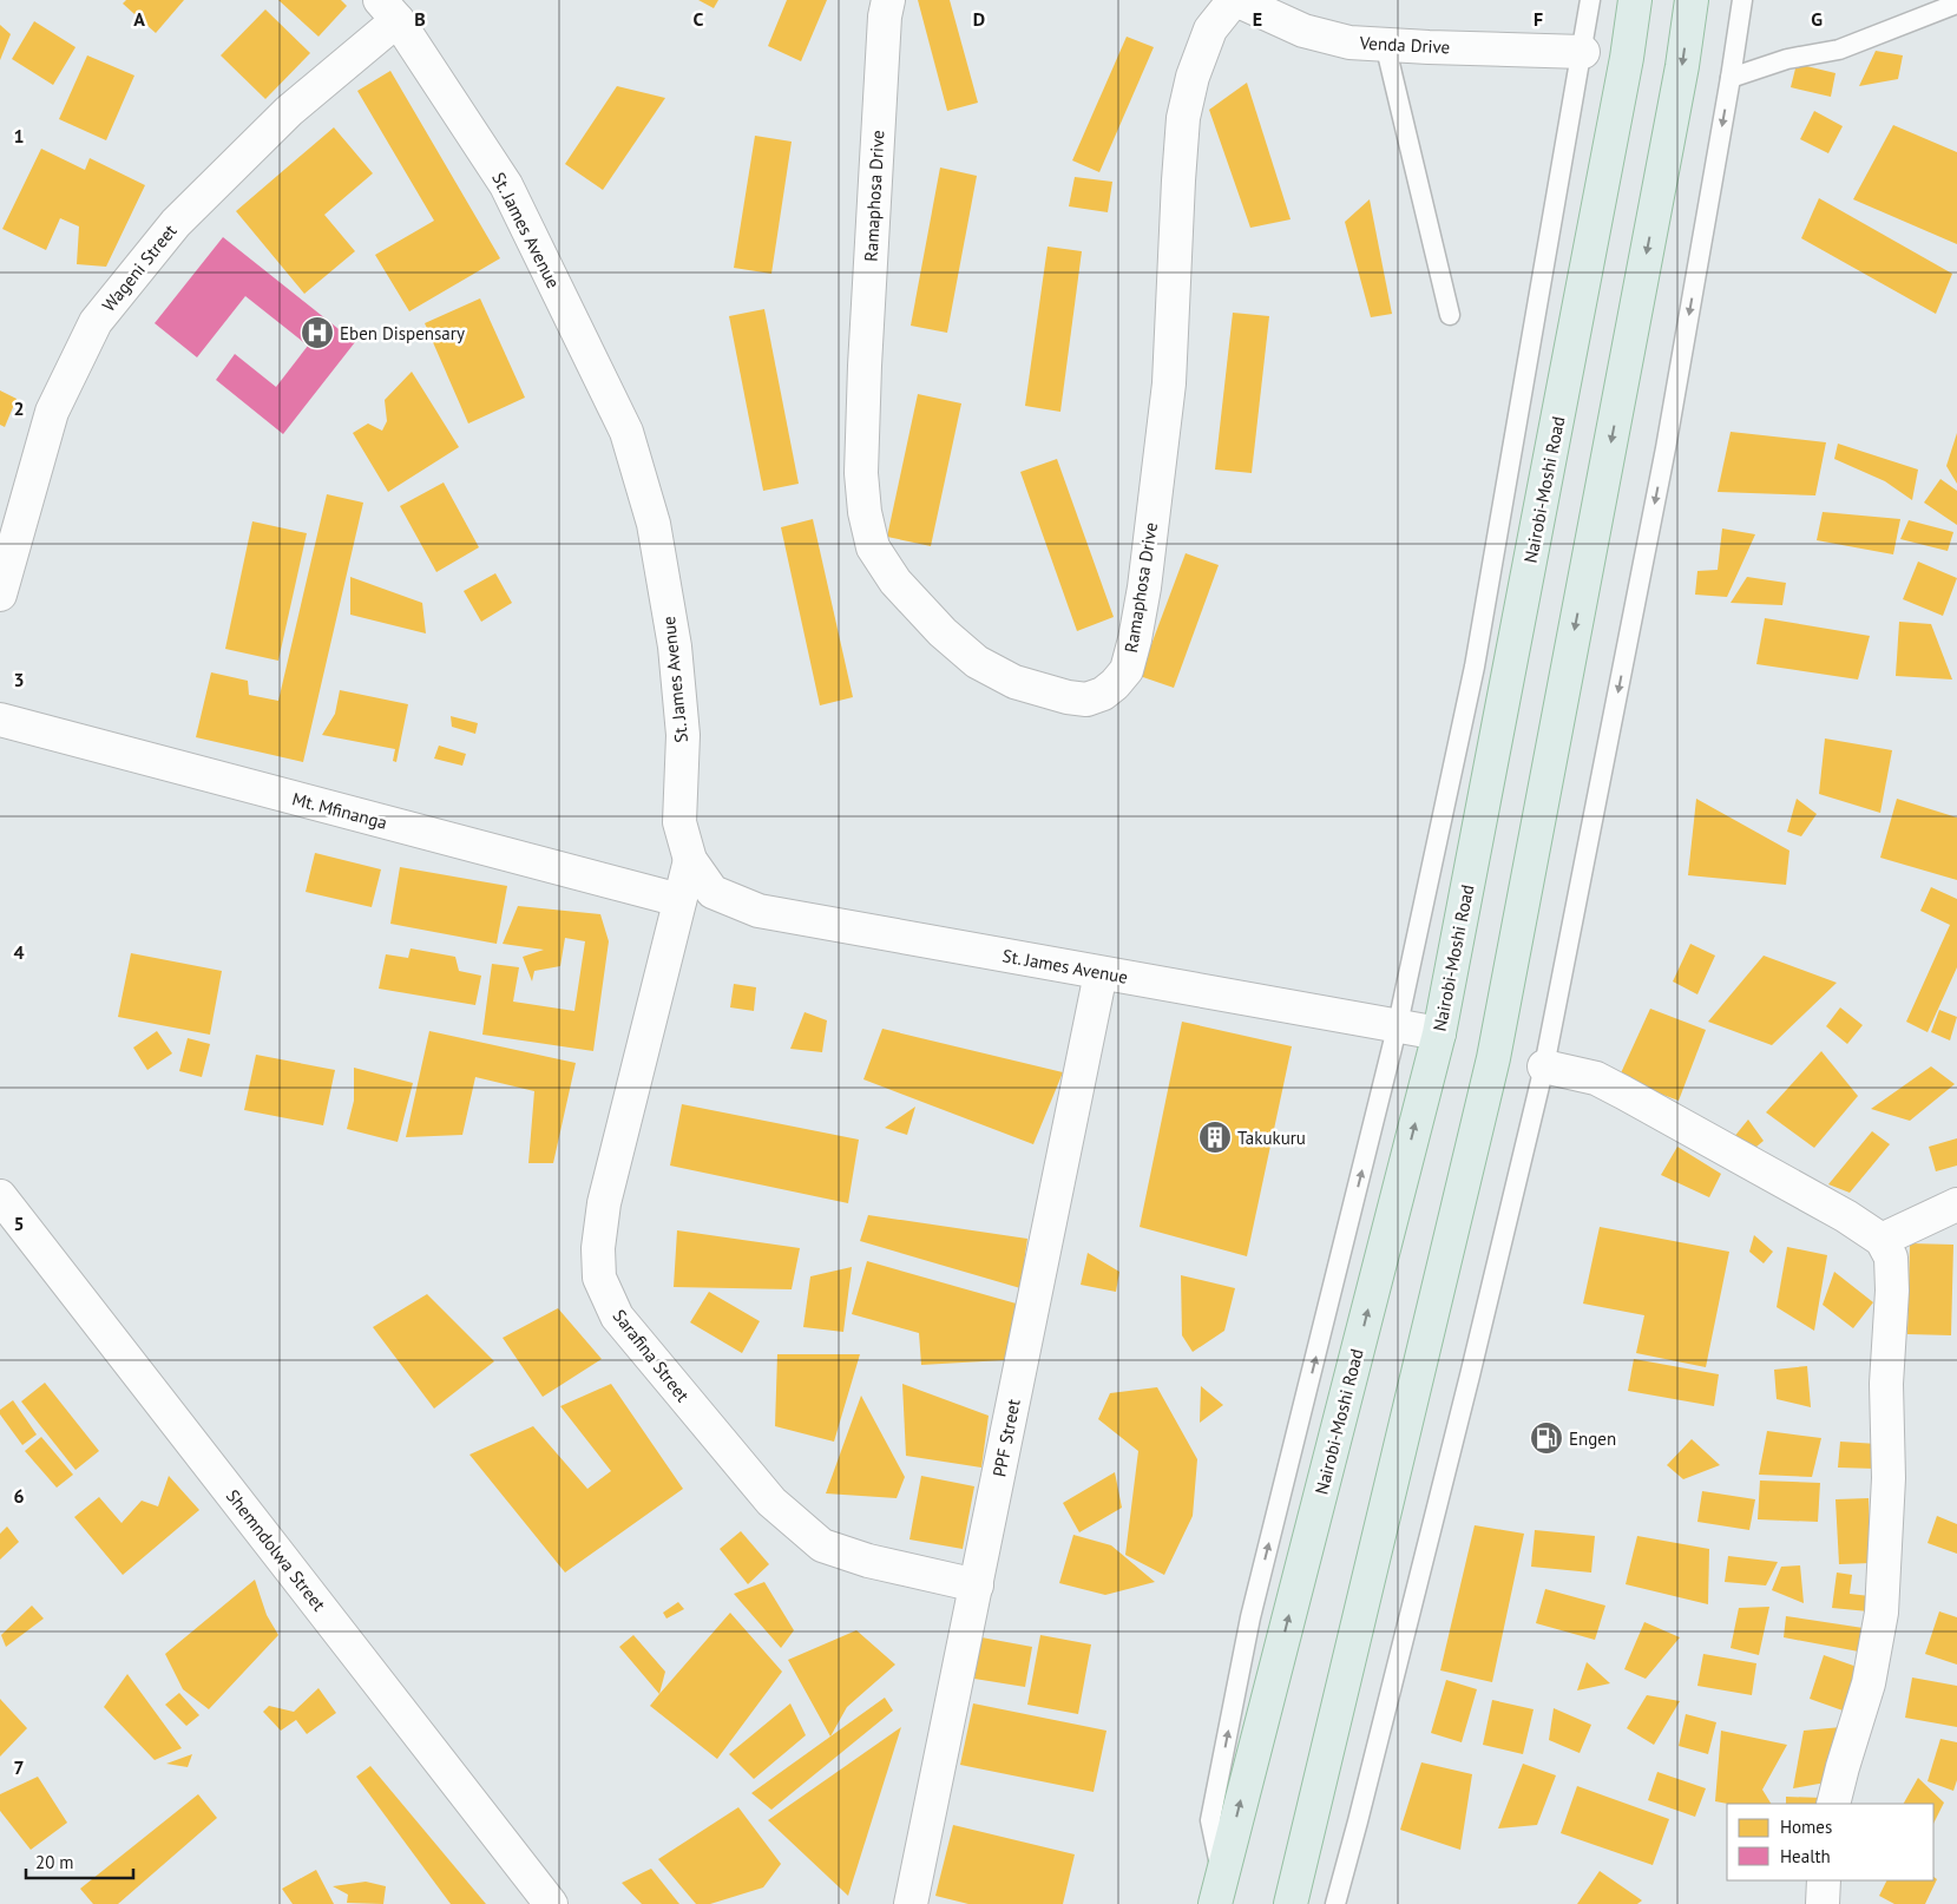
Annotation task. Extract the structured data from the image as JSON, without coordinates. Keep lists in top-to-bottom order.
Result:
{
  "streets": {
    "highway": ["Nairobi-Moshi Road"],
    "street": [
      "Venda Drive",
      "Ramaphosa Drive",
      "St. James Avenue",
      "Wageni Street",
      "Mt. Mfinanga",
      "Sarafina Street",
      "PPF Street",
      "Shemndolwa Street"
    ]
  },
  "crossings": [
    ["Venda Drive", "Ramaphosa Drive"],
    ["St. James Avenue", "Wageni Street"],
    ["St. James Avenue", "Nairobi-Moshi Road"],
    ["St. James Avenue", "Sarafina Street"],
    ["St. James Avenue", "PPF Street"],
    ["Mt. Mfinanga", "Sarafina Street"],
    ["Sarafina Street", "PPF Street"]
  ],
  "places": {
    "hospital": ["Eben Dispensary"],
    "building": ["Takukuru"],
    "fuel station": ["Engen"]
  },
  "legend": ["Homes", "Health"],
  "scale_bar": "20 m",
  "grid": {
    "columns": [
      "A",
      "B",
      "C",
      "D",
      "E",
      "F",
      "G"
    ],
    "rows": [
      "1",
      "2",
      "3",
      "4",
      "5",
      "6",
      "7"
    ]
  }
}
